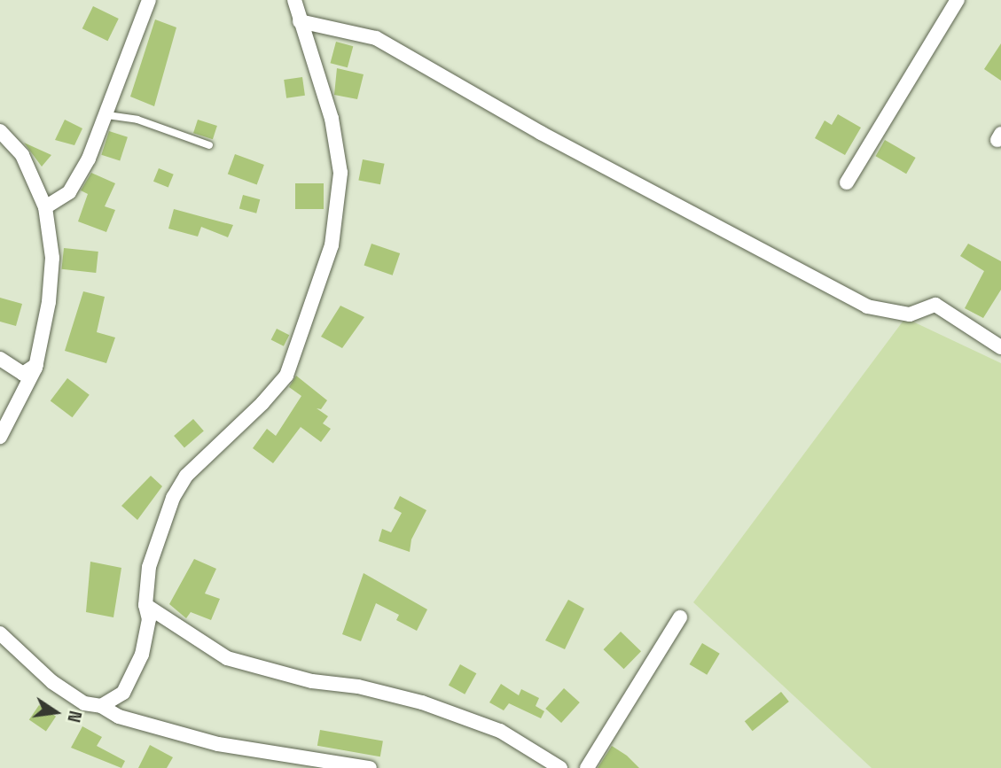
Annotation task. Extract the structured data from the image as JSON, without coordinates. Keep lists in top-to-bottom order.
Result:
{
  "north": "right"
}
